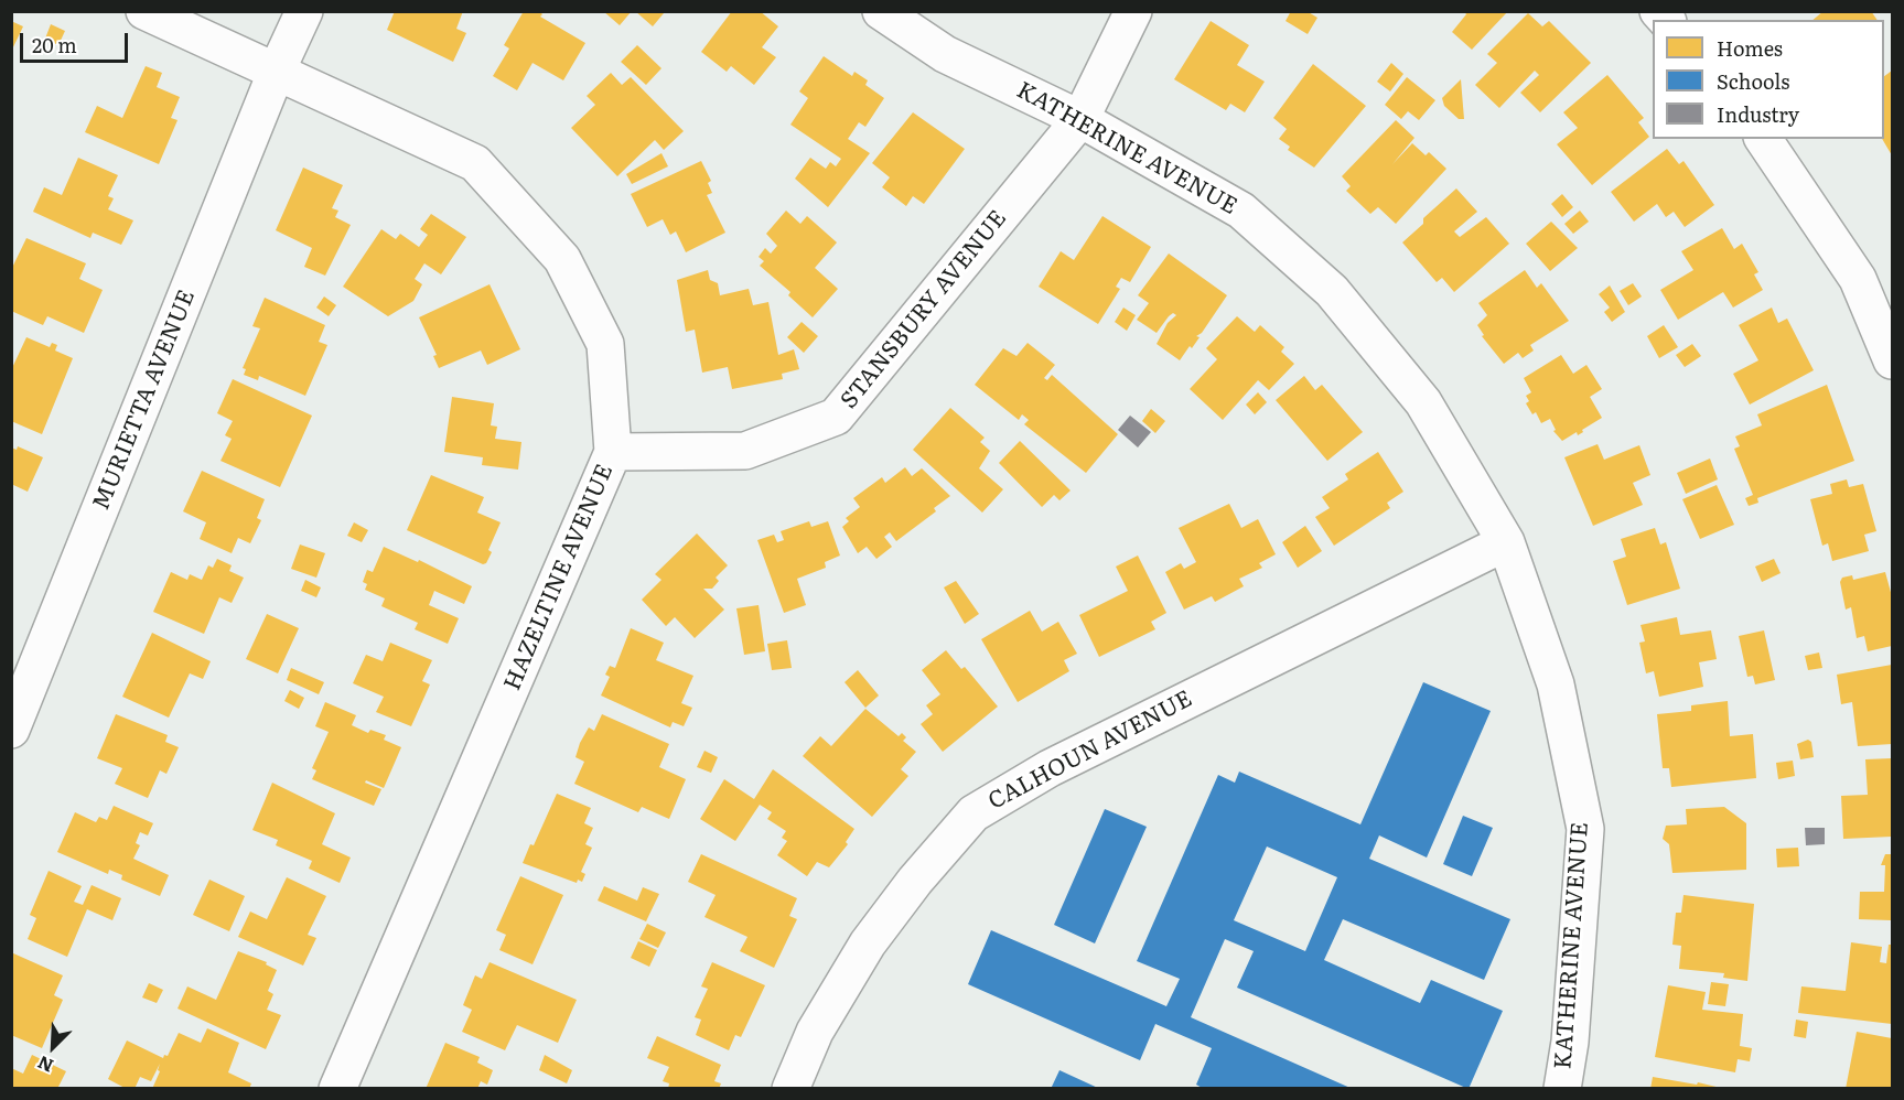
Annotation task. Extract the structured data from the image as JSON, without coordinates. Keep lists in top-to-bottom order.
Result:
{
  "streets": {
    "street": [
      "KATHERINE AVENUE",
      "STANSBURY AVENUE",
      "MURIETTA AVENUE",
      "HAZELTINE AVENUE",
      "CALHOUN AVENUE"
    ]
  },
  "crossings": [
    ["KATHERINE AVENUE", "STANSBURY AVENUE"],
    ["KATHERINE AVENUE", "CALHOUN AVENUE"],
    ["STANSBURY AVENUE", "HAZELTINE AVENUE"],
    ["MURIETTA AVENUE", "HAZELTINE AVENUE"]
  ],
  "legend": ["Homes", "Schools", "Industry"],
  "scale_bar": "20 m",
  "north": "bottom left"
}
